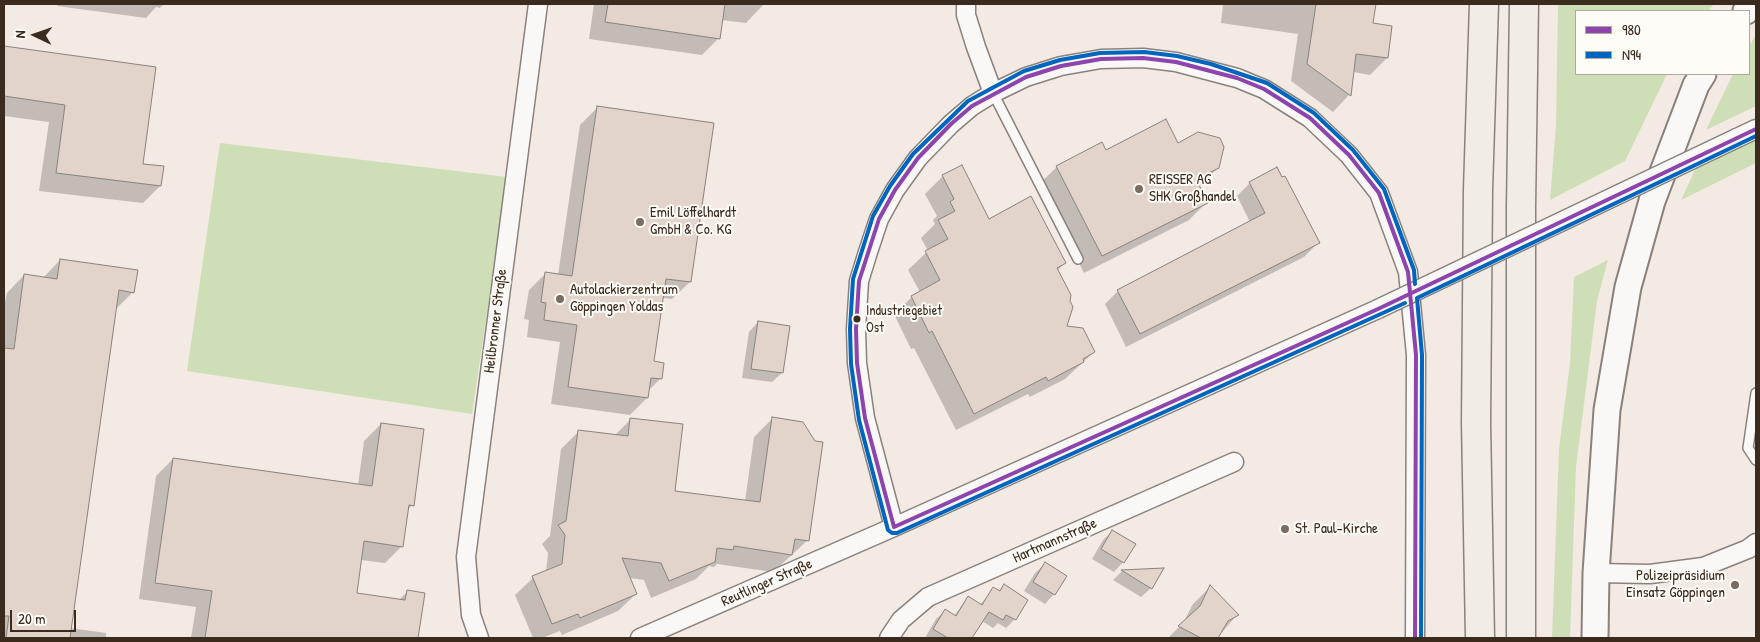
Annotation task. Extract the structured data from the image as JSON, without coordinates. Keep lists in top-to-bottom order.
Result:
{
  "streets": {
    "street": ["Heilbronner Straße", "Hartmannstraße", "Reutlinger Straße"]
  },
  "places": [
    "REISSER AG SHK Großhandel",
    "Emil Löffelhardt GmbH & Co. KG",
    "Autolackierzentrum Göppingen Yoldas",
    "Industriegebiet Ost",
    "St. Paul-Kirche",
    "Polizeipräsidium Einsatz Göppingen"
  ],
  "lines": ["transit line N94", "transit line 980"],
  "legend": ["980", "N94"],
  "scale_bar": "20 m",
  "north": "left"
}
